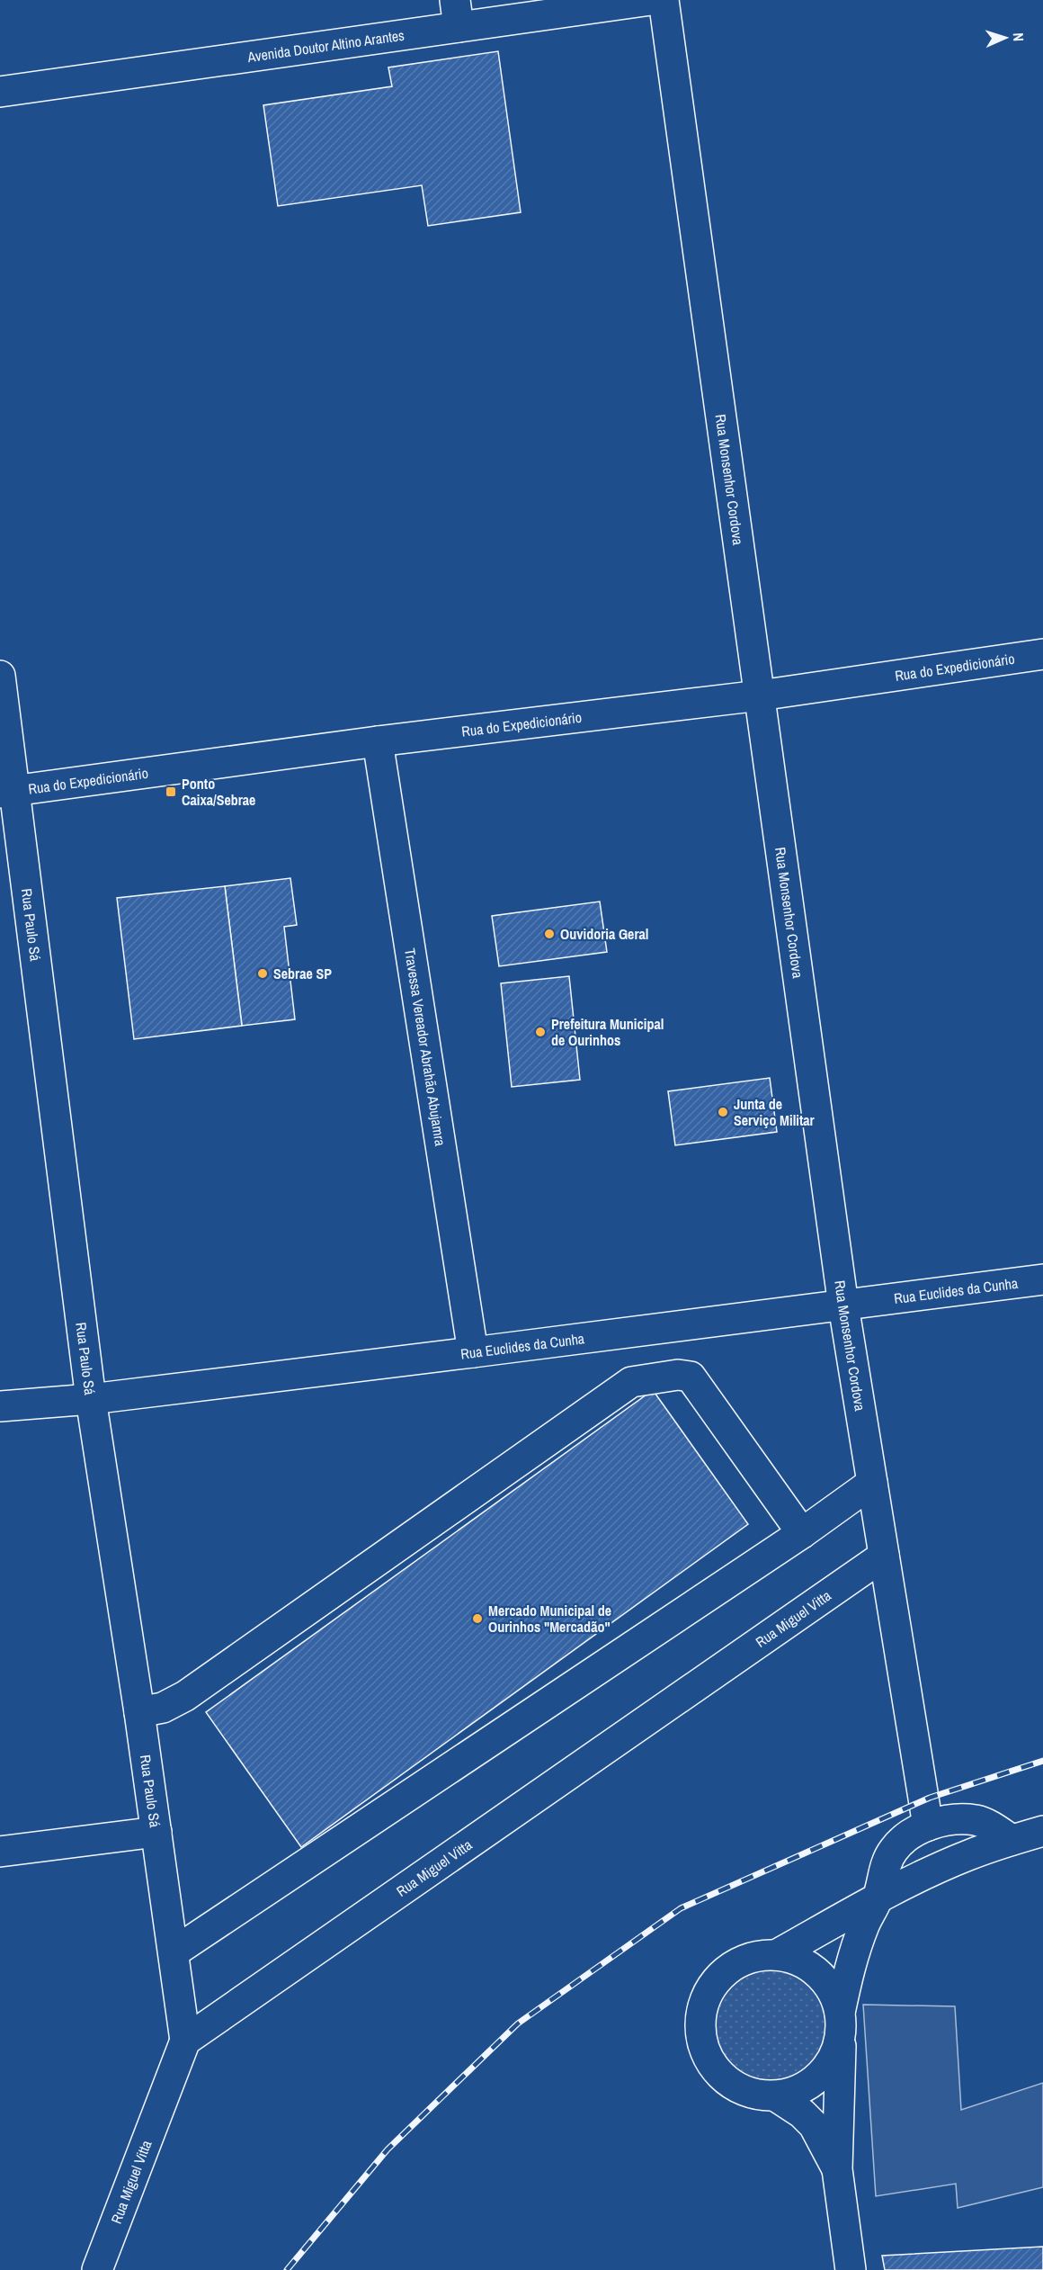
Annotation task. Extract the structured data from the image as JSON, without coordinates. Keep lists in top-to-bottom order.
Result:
{
  "streets": {
    "street": [
      "Avenida Doutor Altino Arantes",
      "Rua Monsenhor Cordova",
      "Rua do Expedicionário",
      "Rua Paulo Sá",
      "Travessa Vereador Abrahão Abujamra",
      "Rua Euclides da Cunha",
      "Rua Miguel Vitta"
    ]
  },
  "crossings": [
    ["Rua Monsenhor Cordova", "Rua do Expedicionário"],
    ["Rua Monsenhor Cordova", "Rua Euclides da Cunha"],
    ["Rua Monsenhor Cordova", "Rua Miguel Vitta"],
    ["Rua do Expedicionário", "Rua Paulo Sá"],
    ["Rua do Expedicionário", "Travessa Vereador Abrahão Abujamra"],
    ["Rua Paulo Sá", "Rua Euclides da Cunha"],
    ["Rua Paulo Sá", "Rua Miguel Vitta"],
    ["Travessa Vereador Abrahão Abujamra", "Rua Euclides da Cunha"]
  ],
  "places": {
    "transit": ["Ponto Caixa/Sebrae"],
    "other": [
      "Ouvidoria Geral",
      "Sebrae SP",
      "Prefeitura Municipal de Ourinhos",
      "Junta de Serviço Militar",
      "Mercado Municipal de Ourinhos \"Mercadão\""
    ]
  },
  "north": "right"
}
